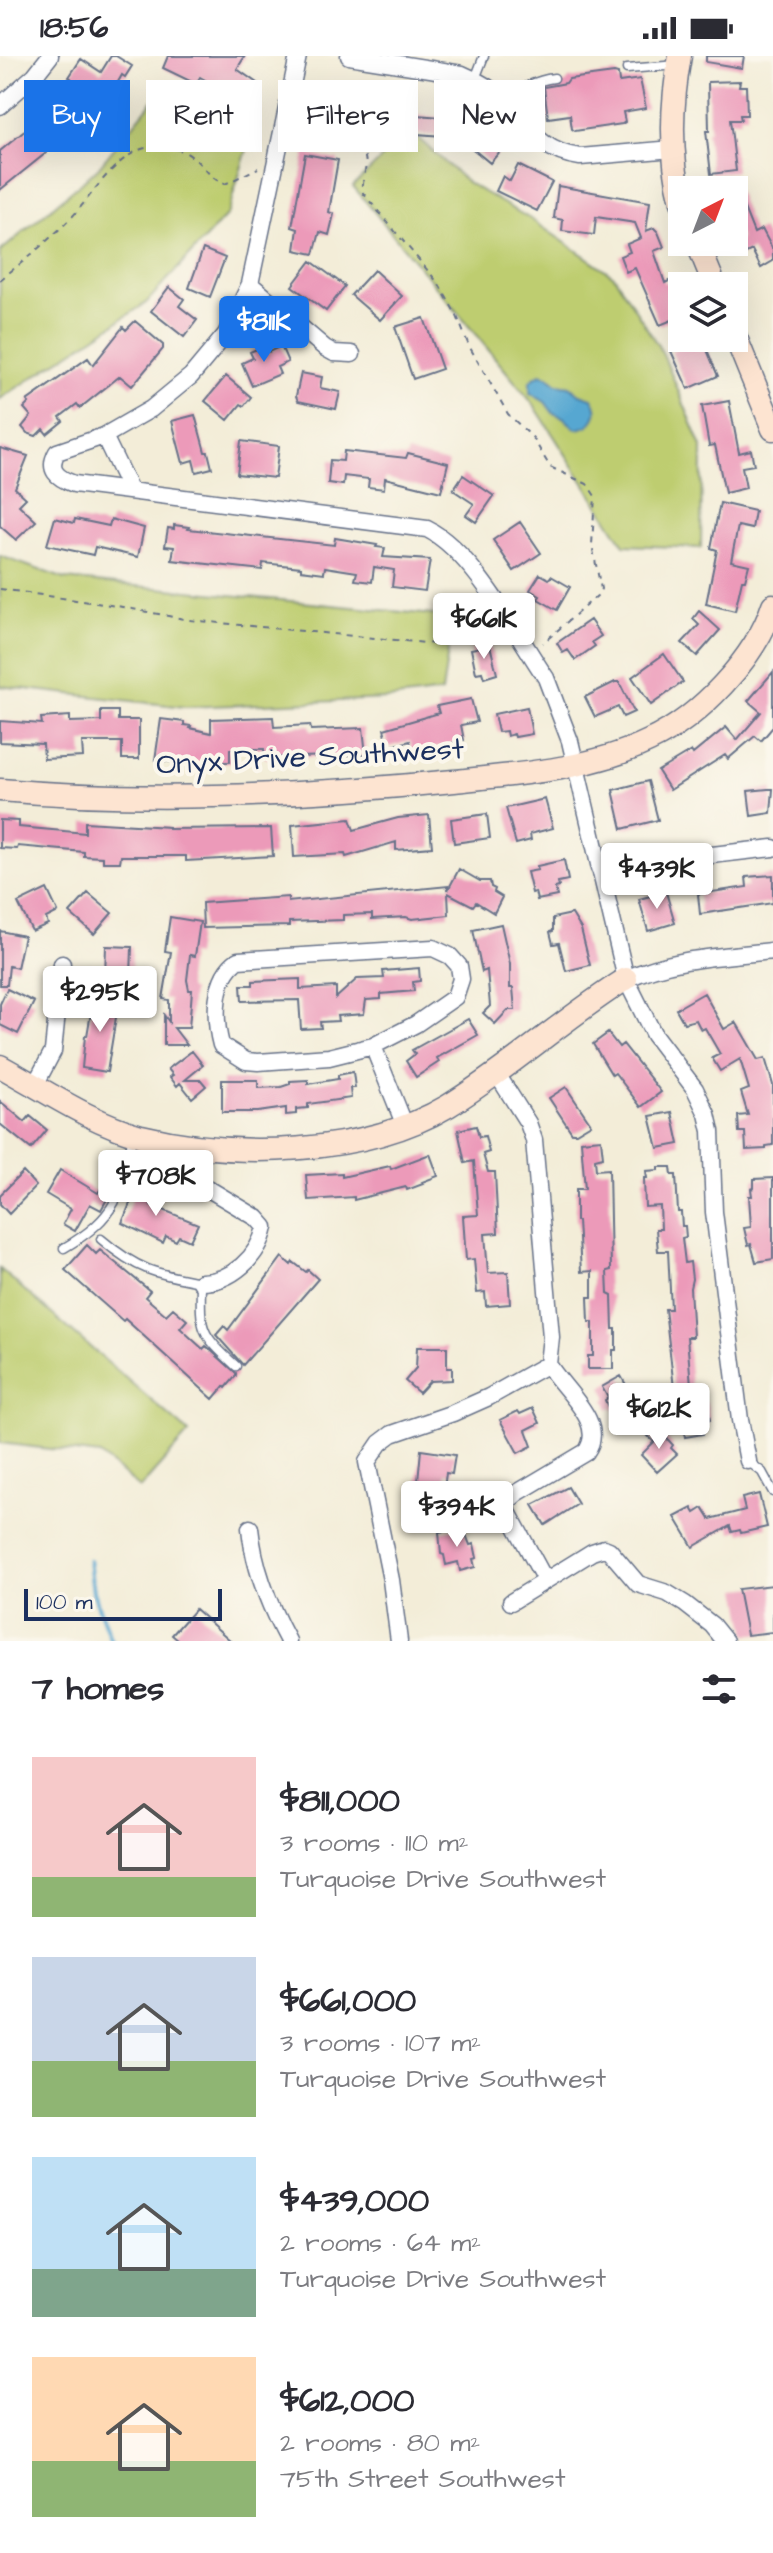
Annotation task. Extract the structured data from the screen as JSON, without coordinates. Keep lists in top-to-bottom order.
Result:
{
  "streets": {
    "street": ["Onyx Drive Southwest"]
  },
  "scale_bar": "100 m",
  "north": "top right",
  "page": {
    "status": "18:56",
    "chip": [
      "Buy",
      "Rent",
      "Filters",
      "New"
    ],
    "price": [
      "$811K",
      "$661K",
      "$439K",
      "$295K",
      "$708K",
      "$612K",
      "$394K"
    ],
    "scale": "100 m",
    "heading": "7 homes",
    "list": [
      {
        "name": "$811,000",
        "note": "3 rooms · 110 m² · Turquoise Drive Southwest"
      },
      {
        "name": "$661,000",
        "note": "3 rooms · 107 m² · Turquoise Drive Southwest"
      },
      {
        "name": "$439,000",
        "note": "2 rooms · 64 m² · Turquoise Drive Southwest"
      },
      {
        "name": "$612,000",
        "note": "2 rooms · 80 m² · 75th Street Southwest"
      }
    ]
  }
}
